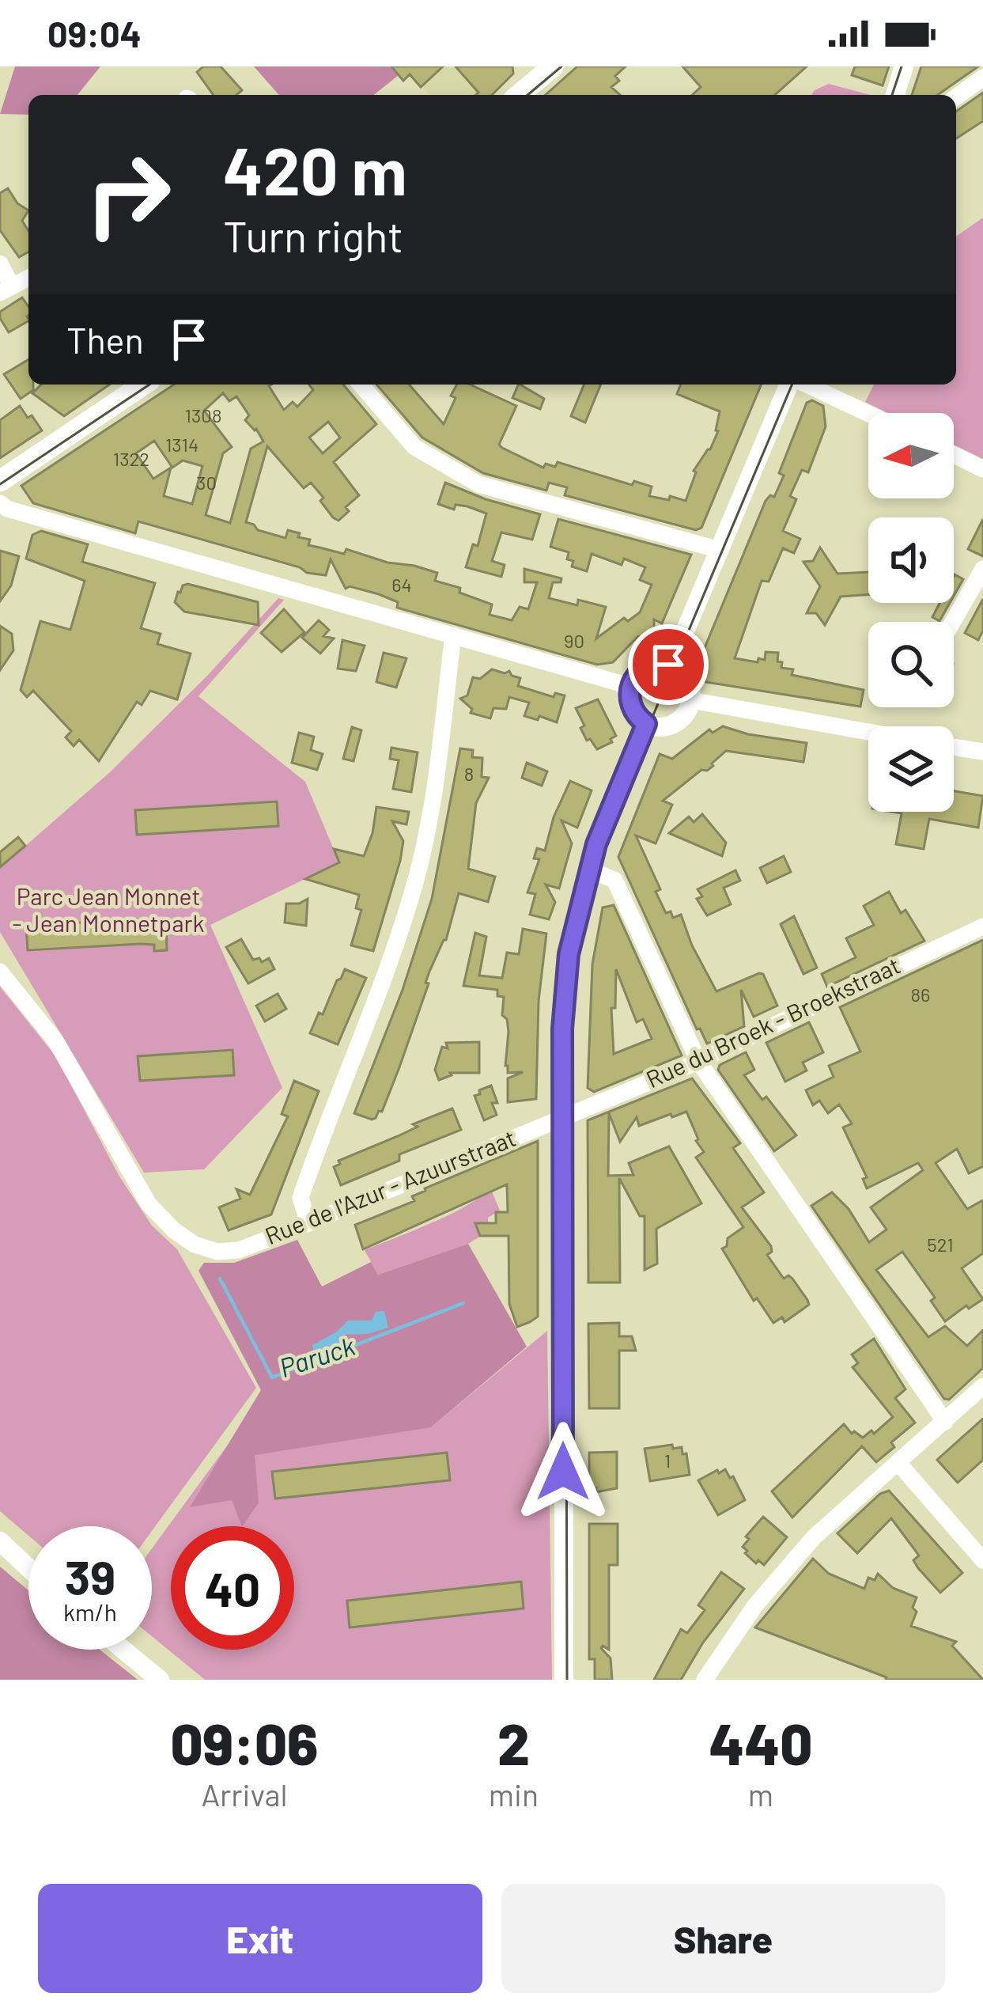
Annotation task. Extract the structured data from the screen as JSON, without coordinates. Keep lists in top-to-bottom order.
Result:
{
  "streets": {
    "street": ["Rue du Broek - Broekstraat", "Rue de l'Azur - Azuurstraat"]
  },
  "crossings": [
    ["Rue du Broek - Broekstraat", "Rue de l'Azur - Azuurstraat"]
  ],
  "water": ["Paruck"],
  "parks": ["Parc Jean Monnet - Jean Monnetpark"],
  "house_numbers": [
    "1308",
    "1314",
    "1322",
    "30",
    "64",
    "90",
    "8",
    "86",
    "521",
    "1"
  ],
  "north": "left",
  "page": {
    "status": "09:04",
    "turn": ["420 m", "Turn right"],
    "then": "Then",
    "speed": "39 km/h",
    "limit": "40",
    "eta": [
      "09:06",
      "Arrival",
      "2",
      "min",
      "440",
      "m"
    ],
    "buttons": ["Exit", "Share"]
  }
}
